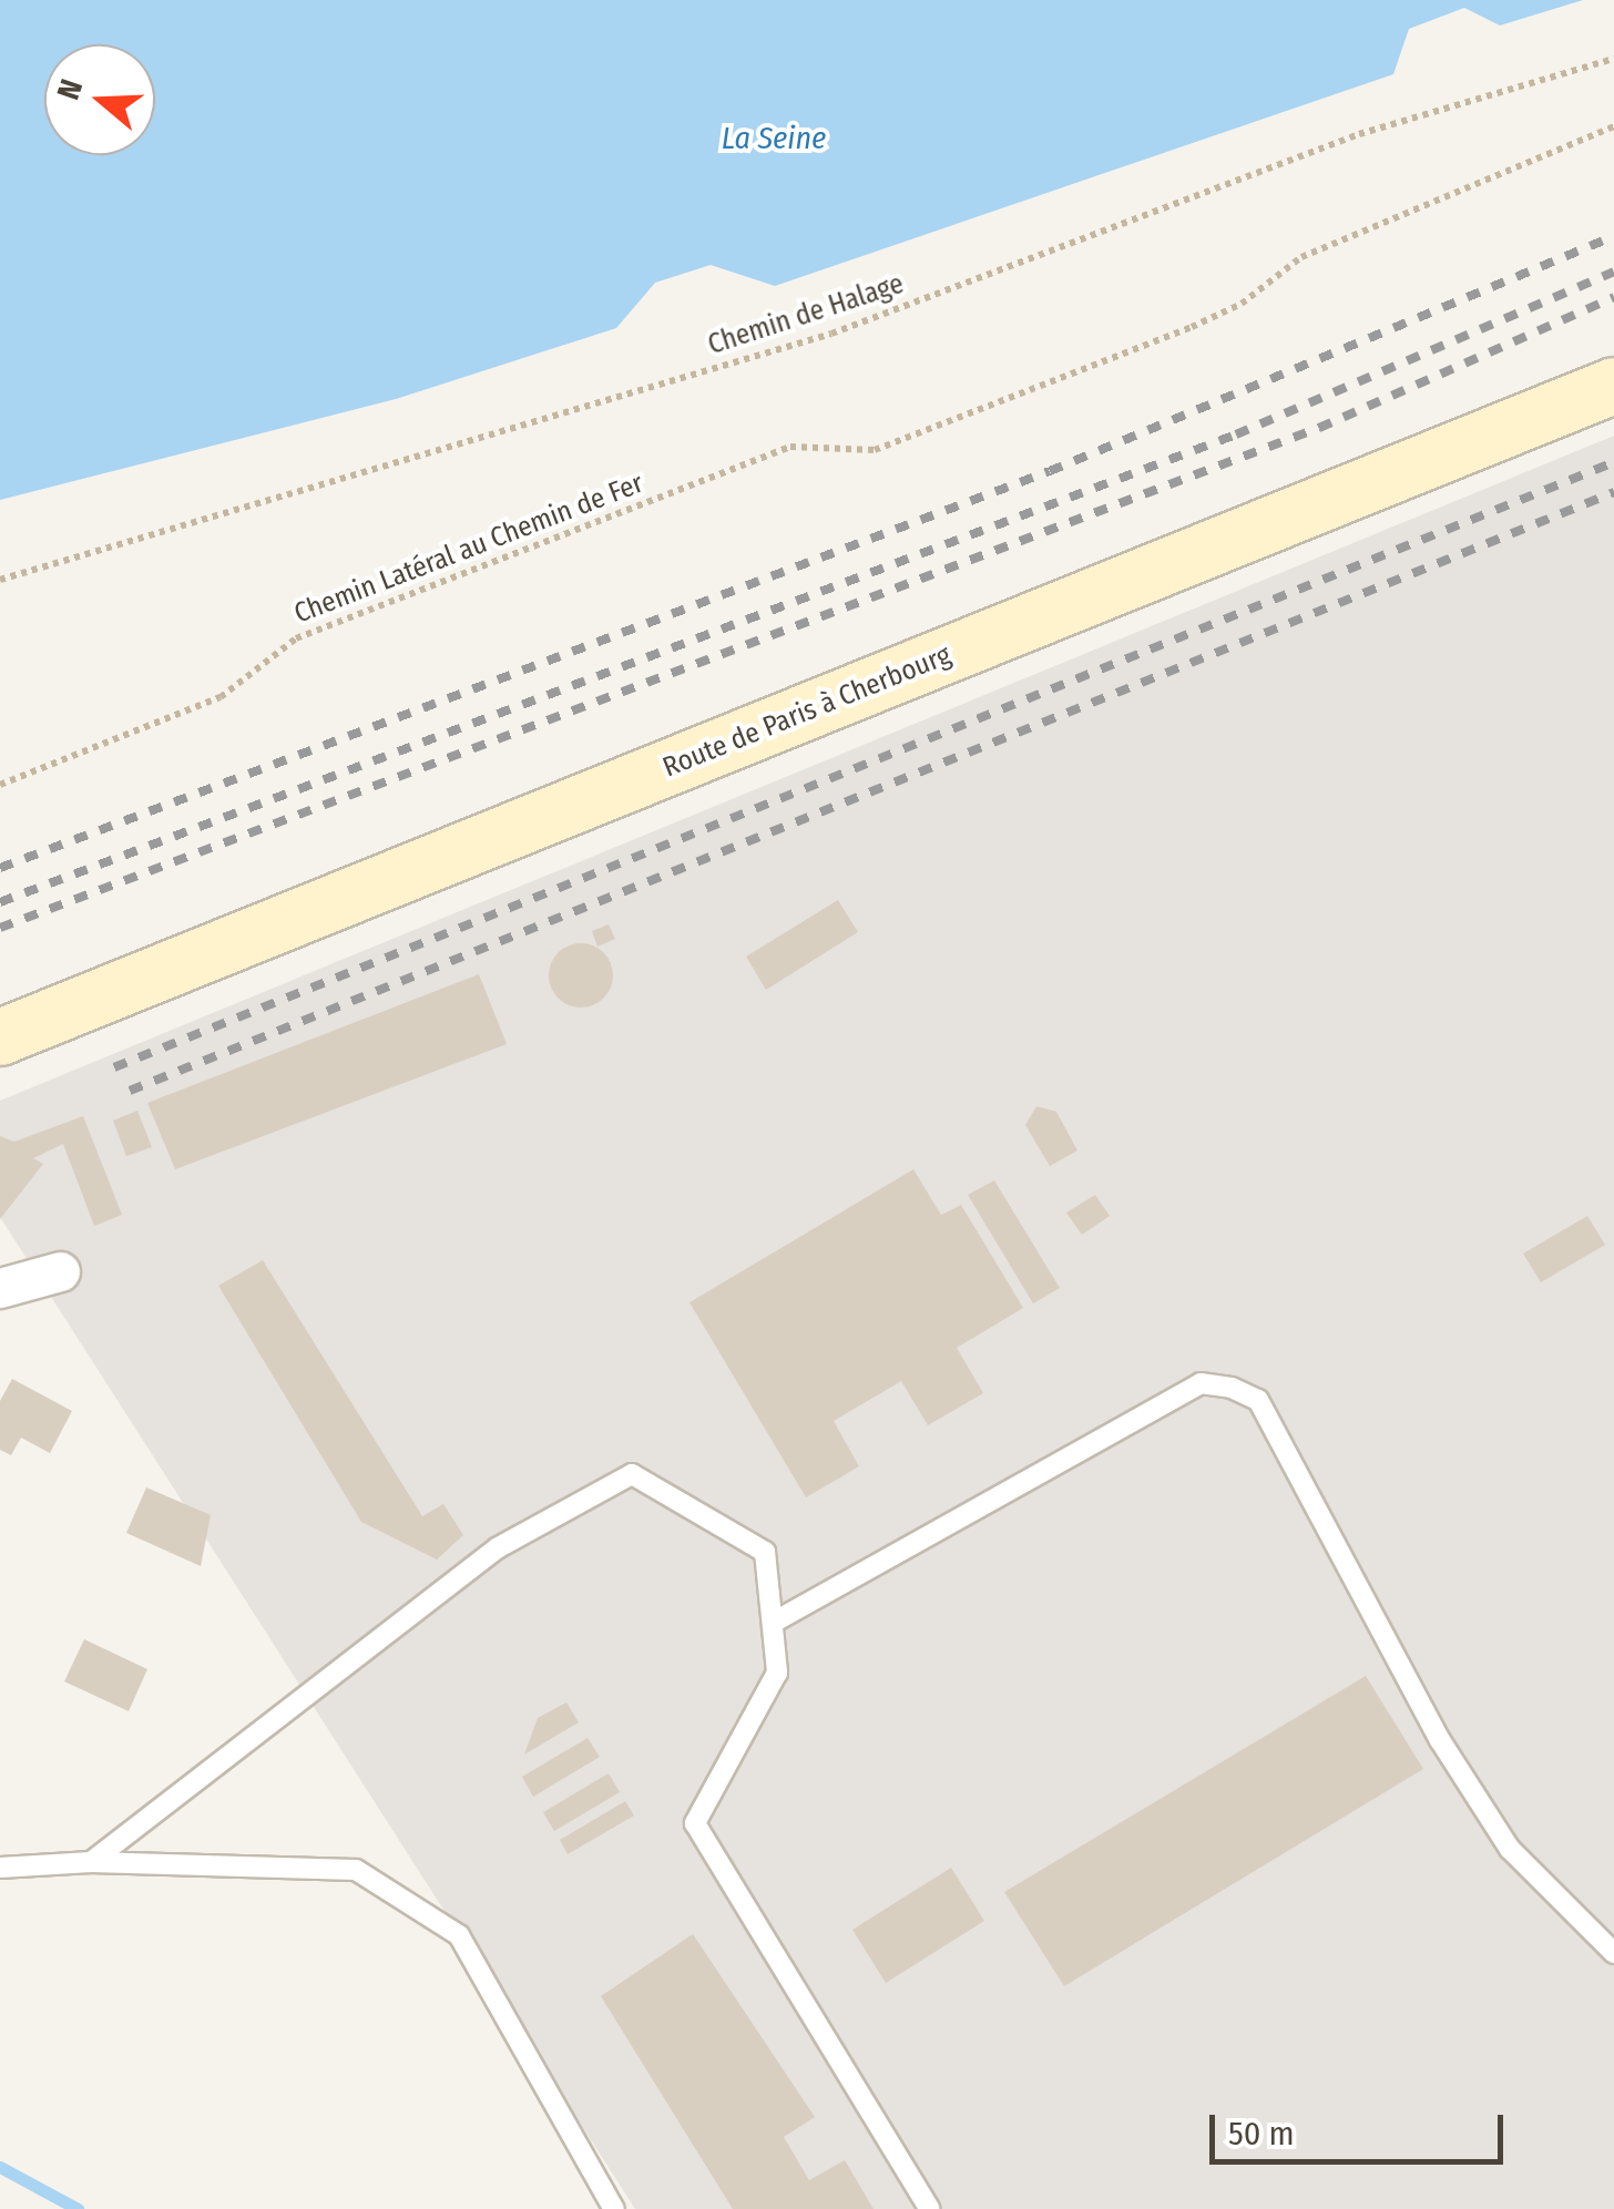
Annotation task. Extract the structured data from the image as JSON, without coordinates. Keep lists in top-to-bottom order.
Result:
{
  "streets": {
    "main road": ["Route de Paris à Cherbourg"],
    "path": ["Chemin de Halage", "Chemin Latéral au Chemin de Fer"]
  },
  "water": ["La Seine"],
  "scale_bar": "50 m",
  "north": "left"
}
